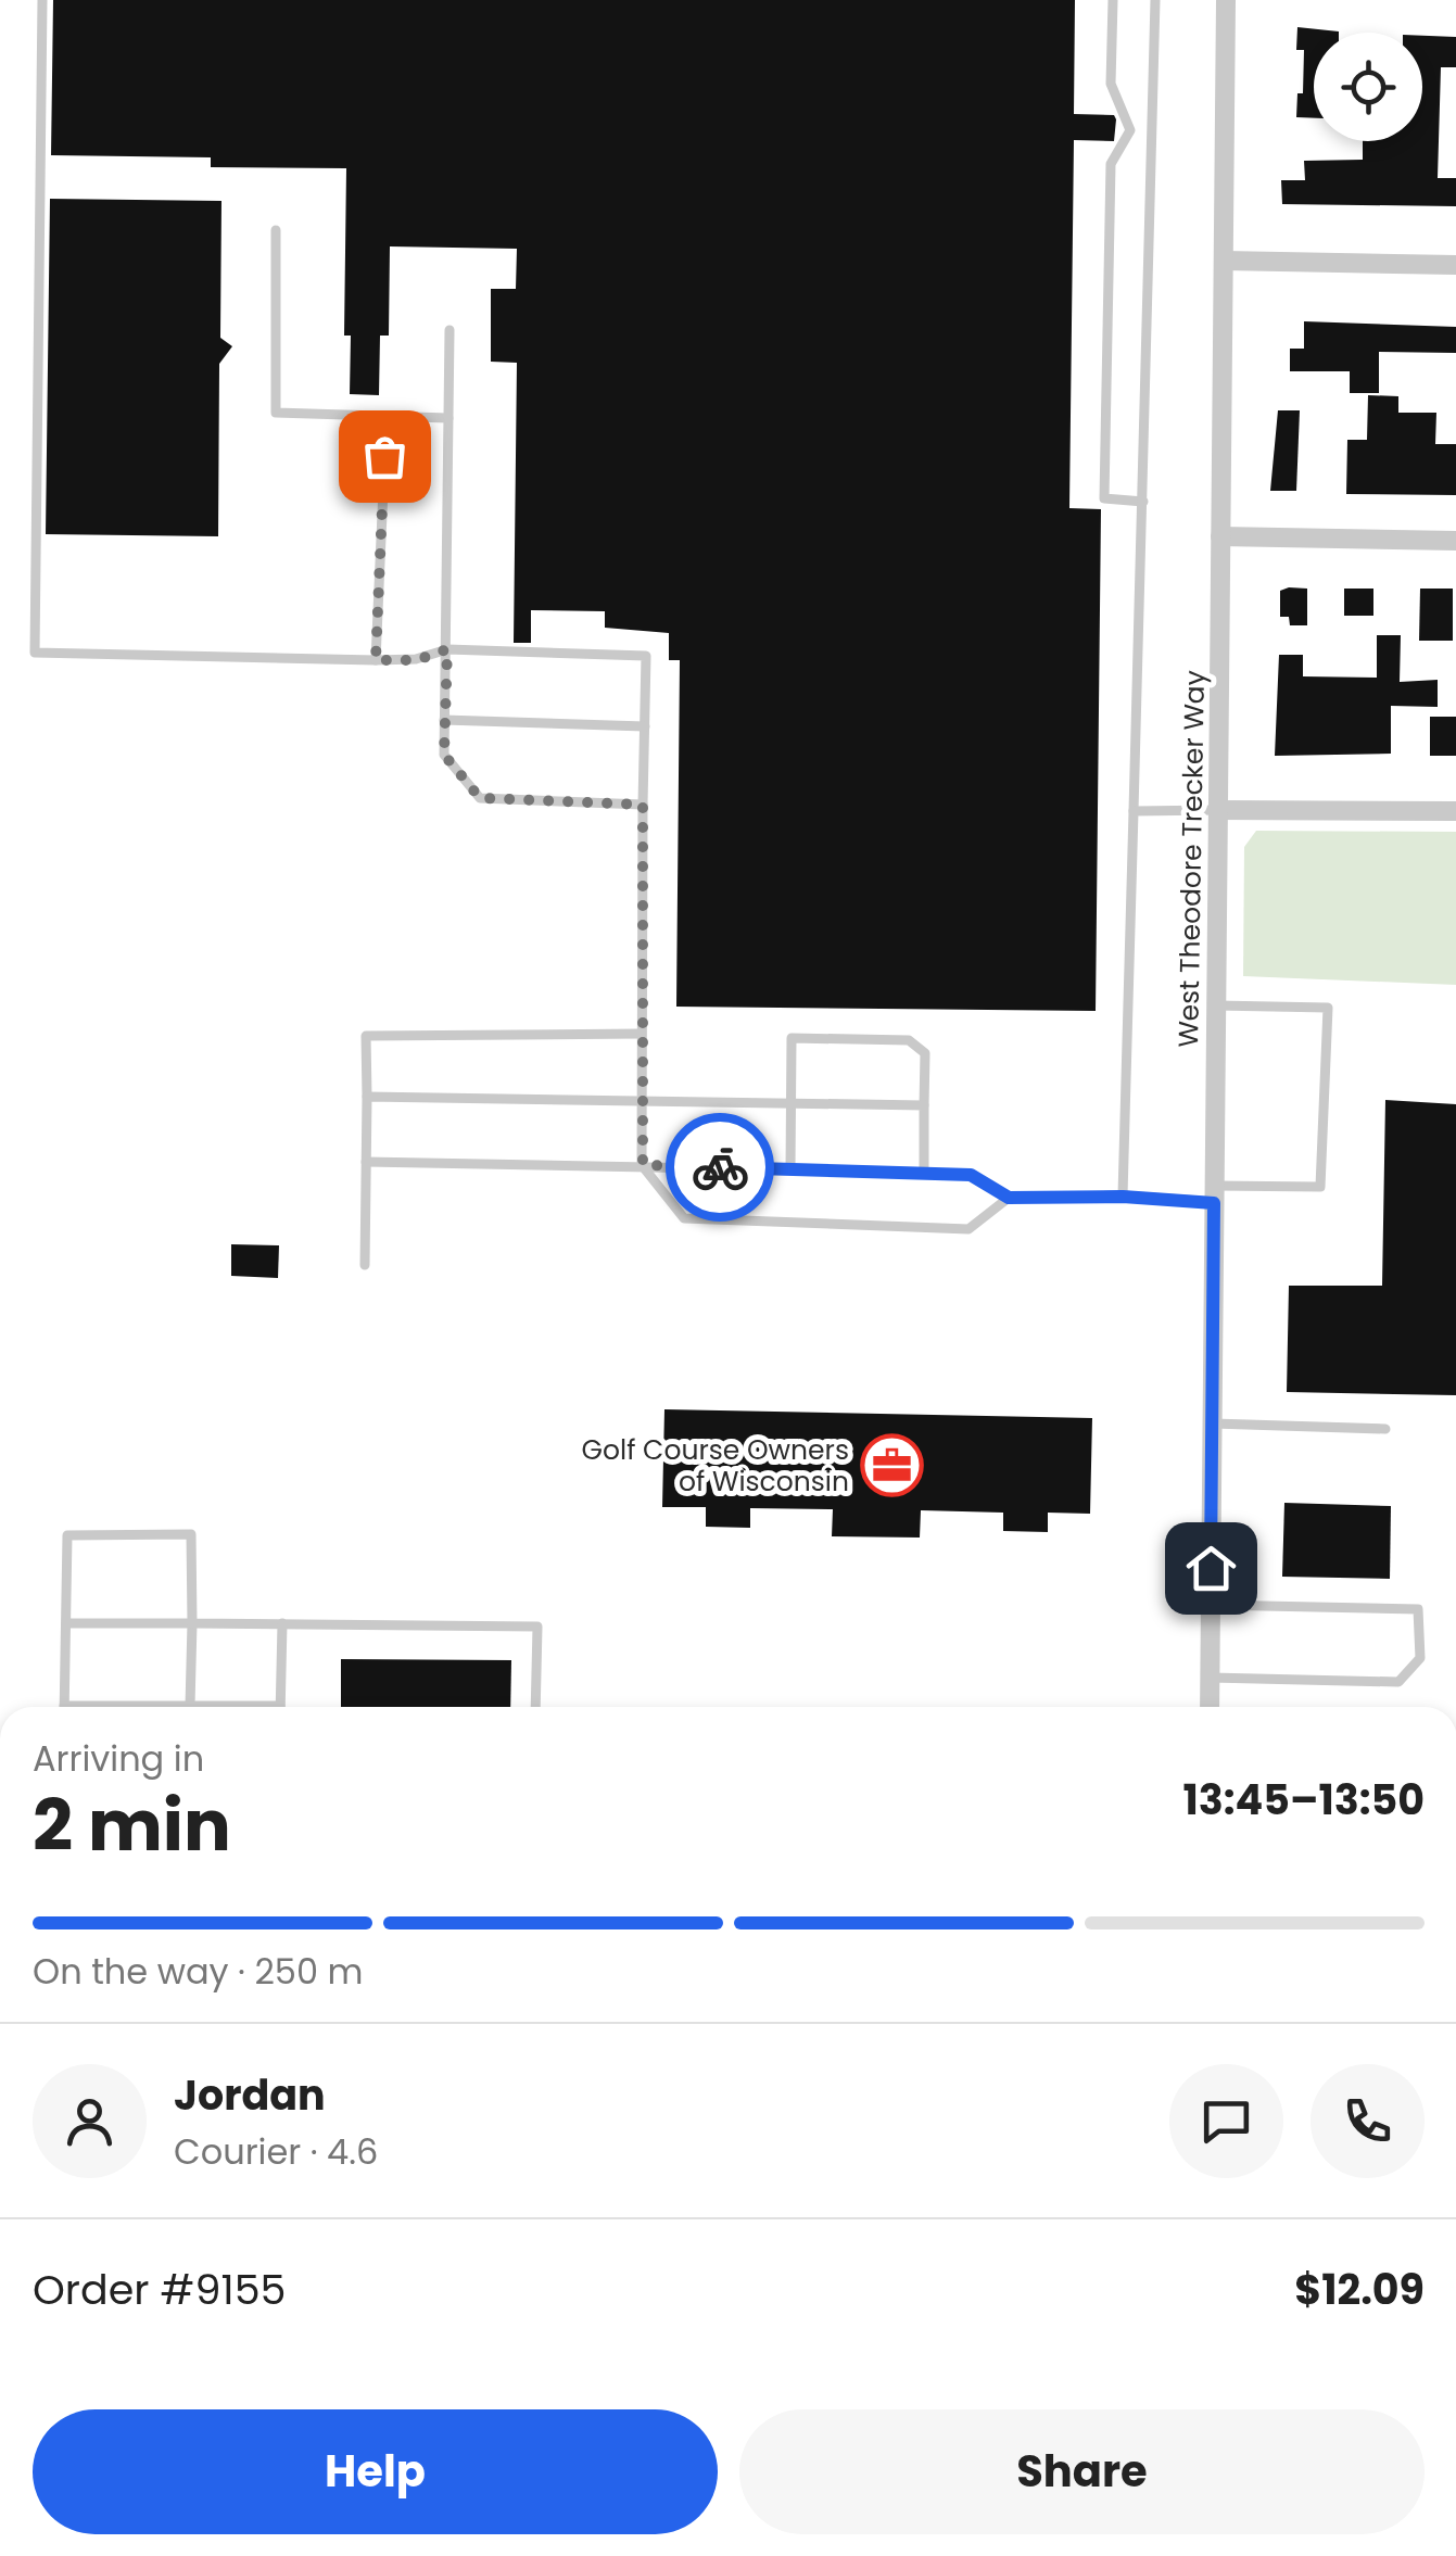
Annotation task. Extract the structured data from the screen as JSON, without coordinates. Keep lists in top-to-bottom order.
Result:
{
  "streets": {
    "street": ["West Theodore Trecker Way"]
  },
  "places": {
    "office": ["Golf Course Owners of Wisconsin"]
  },
  "page": {
    "heading": ["2 min", "Arriving in", "13:45–13:50"],
    "panel": [
      "Jordan",
      "Courier · 4.6",
      "Order #9155",
      "$12.09"
    ],
    "bar": "On the way · 250 m",
    "buttons": ["Help", "Share"]
  }
}
